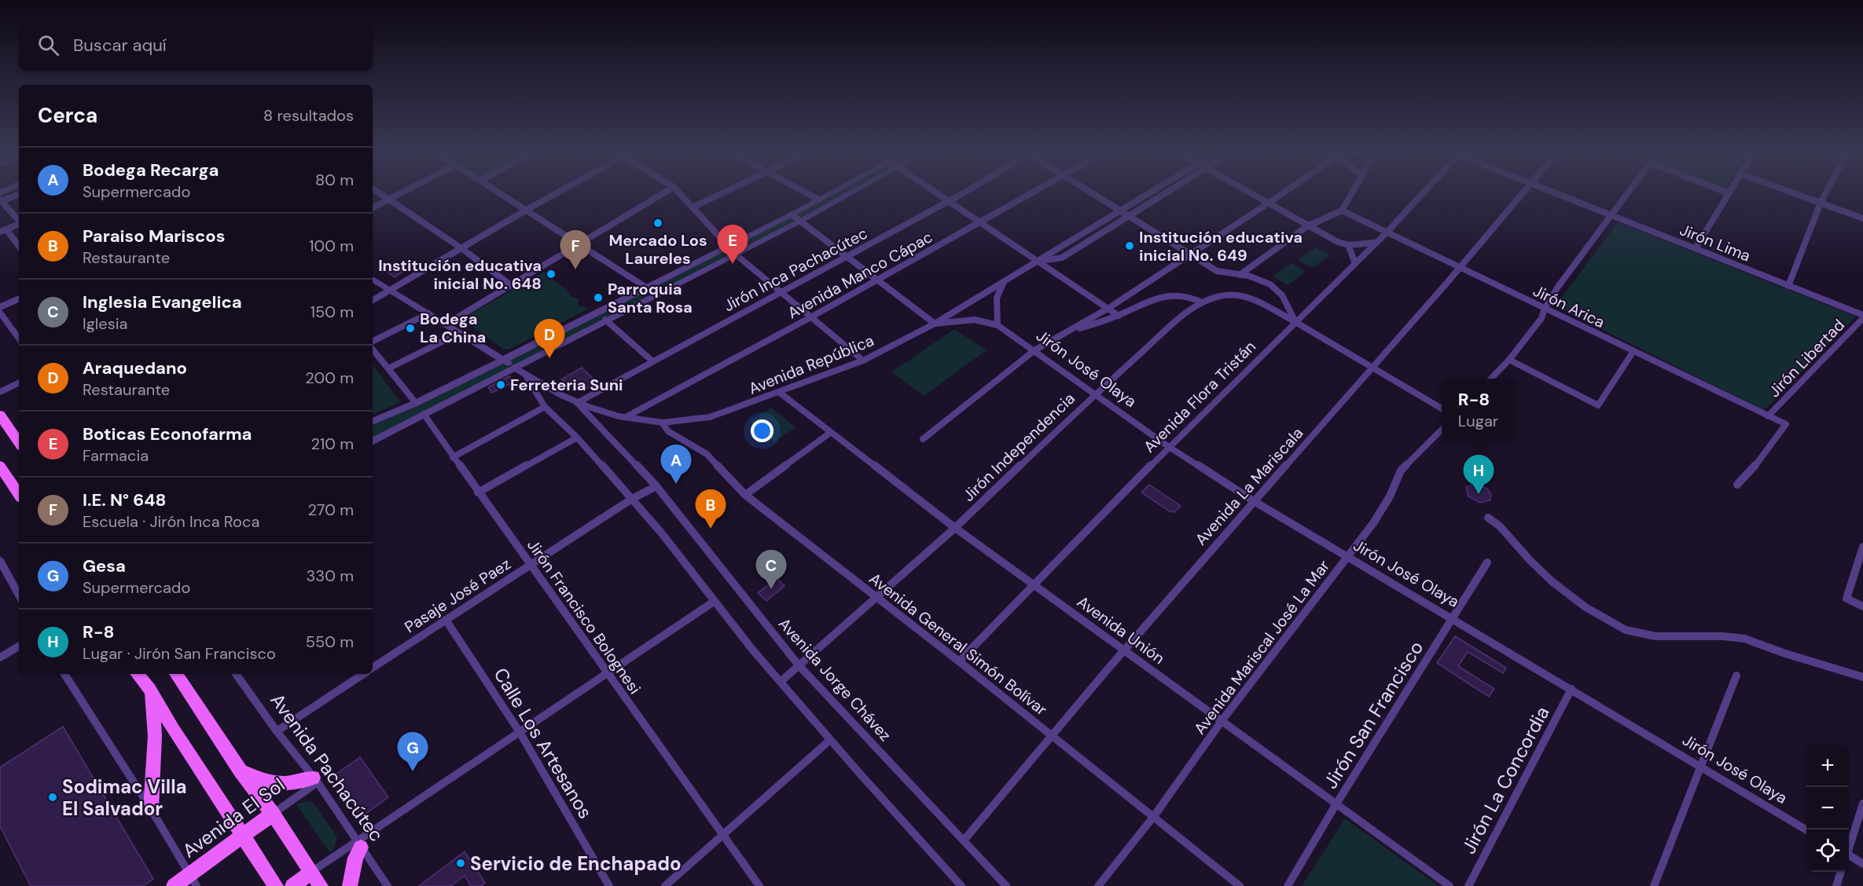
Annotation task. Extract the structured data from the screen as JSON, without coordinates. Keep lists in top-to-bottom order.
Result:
{
  "streets": {
    "main road": ["Avenida El Sol"],
    "street": [
      "Jirón Lima",
      "Jirón Inca Pachacútec",
      "Avenida Manco Cápac",
      "Jirón Arica",
      "Jirón Libertad",
      "Avenida República",
      "Jirón José Olaya",
      "Avenida Flora Tristán",
      "Jirón Independencia",
      "Avenida La Mariscala",
      "Pasaje José Paez",
      "Jirón Francisco Bolognesi",
      "Avenida Unión",
      "Avenida General Simón Bolívar",
      "Avenida Mariscal José La Mar",
      "Avenida Jorge Chávez",
      "Jirón San Francisco",
      "Calle Los Artesanos",
      "Avenida Pachacútec",
      "Jirón La Concordia"
    ]
  },
  "crossings": [
    ["Jirón Lima", "Jirón Libertad"],
    ["Jirón Inca Pachacútec", "Avenida República"],
    ["Jirón Inca Pachacútec", "Avenida Jorge Chávez"],
    ["Avenida Manco Cápac", "Avenida República"],
    ["Jirón Arica", "Jirón Libertad"],
    ["Jirón Arica", "Avenida Flora Tristán"],
    ["Jirón Arica", "Avenida La Mariscala"],
    ["Avenida República", "Jirón José Olaya"],
    ["Avenida República", "Avenida Unión"],
    ["Avenida República", "Avenida General Simón Bolívar"],
    ["Avenida República", "Avenida Jorge Chávez"],
    ["Jirón José Olaya", "Avenida Flora Tristán"],
    ["Jirón José Olaya", "Jirón Independencia"],
    ["Jirón José Olaya", "Avenida La Mariscala"],
    ["Jirón José Olaya", "Avenida Mariscal José La Mar"],
    ["Jirón José Olaya", "Jirón San Francisco"],
    ["Jirón José Olaya", "Jirón La Concordia"],
    ["Avenida Flora Tristán", "Jirón Independencia"],
    ["Avenida Flora Tristán", "Avenida Unión"],
    ["Avenida Flora Tristán", "Avenida General Simón Bolívar"],
    ["Jirón Independencia", "Avenida La Mariscala"],
    ["Jirón Independencia", "Avenida Unión"],
    ["Jirón Independencia", "Avenida General Simón Bolívar"],
    ["Jirón Independencia", "Avenida Jorge Chávez"],
    ["Avenida La Mariscala", "Avenida Unión"],
    ["Avenida La Mariscala", "Avenida General Simón Bolívar"],
    ["Avenida La Mariscala", "Avenida Jorge Chávez"],
    ["Pasaje José Paez", "Jirón Francisco Bolognesi"],
    ["Pasaje José Paez", "Avenida Jorge Chávez"],
    ["Pasaje José Paez", "Calle Los Artesanos"],
    ["Avenida Unión", "Avenida Mariscal José La Mar"],
    ["Avenida Unión", "Jirón San Francisco"],
    ["Avenida General Simón Bolívar", "Avenida Mariscal José La Mar"],
    ["Avenida Pachacútec", "Avenida El Sol"]
  ],
  "places": [
    "Mercado Los Laureles",
    "Institución educativa inicial No. 649",
    "Institución educativa inicial No. 648",
    "Parroquia Santa Rosa",
    "Bodega La China",
    "Ferreteria Suni",
    "Sodimac Villa El Salvador",
    "Servicio de Enchapado"
  ],
  "page": {
    "search": "Buscar aquí",
    "heading": ["Cerca", "8 resultados"],
    "list": [
      {
        "mark": "A",
        "name": "Bodega Recarga",
        "note": "Supermercado",
        "value": "80 m"
      },
      {
        "mark": "B",
        "name": "Paraiso Mariscos",
        "note": "Restaurante",
        "value": "100 m"
      },
      {
        "mark": "C",
        "name": "Inglesia Evangelica",
        "note": "Iglesia",
        "value": "150 m"
      },
      {
        "mark": "D",
        "name": "Araquedano",
        "note": "Restaurante",
        "value": "200 m"
      },
      {
        "mark": "E",
        "name": "Boticas Econofarma",
        "note": "Farmacia",
        "value": "210 m"
      },
      {
        "mark": "F",
        "name": "I.E. N° 648",
        "note": "Escuela · Jirón Inca Roca",
        "value": "270 m"
      },
      {
        "mark": "G",
        "name": "Gesa",
        "note": "Supermercado",
        "value": "330 m"
      },
      {
        "mark": "H",
        "name": "R-8",
        "note": "Lugar · Jirón San Francisco",
        "value": "550 m"
      }
    ],
    "pins": [
      "E",
      "F",
      "D",
      "A",
      "H",
      "B",
      "C",
      "G"
    ],
    "popup": ["R-8", "Lugar"],
    "map_buttons": ["+", "−"]
  }
}
